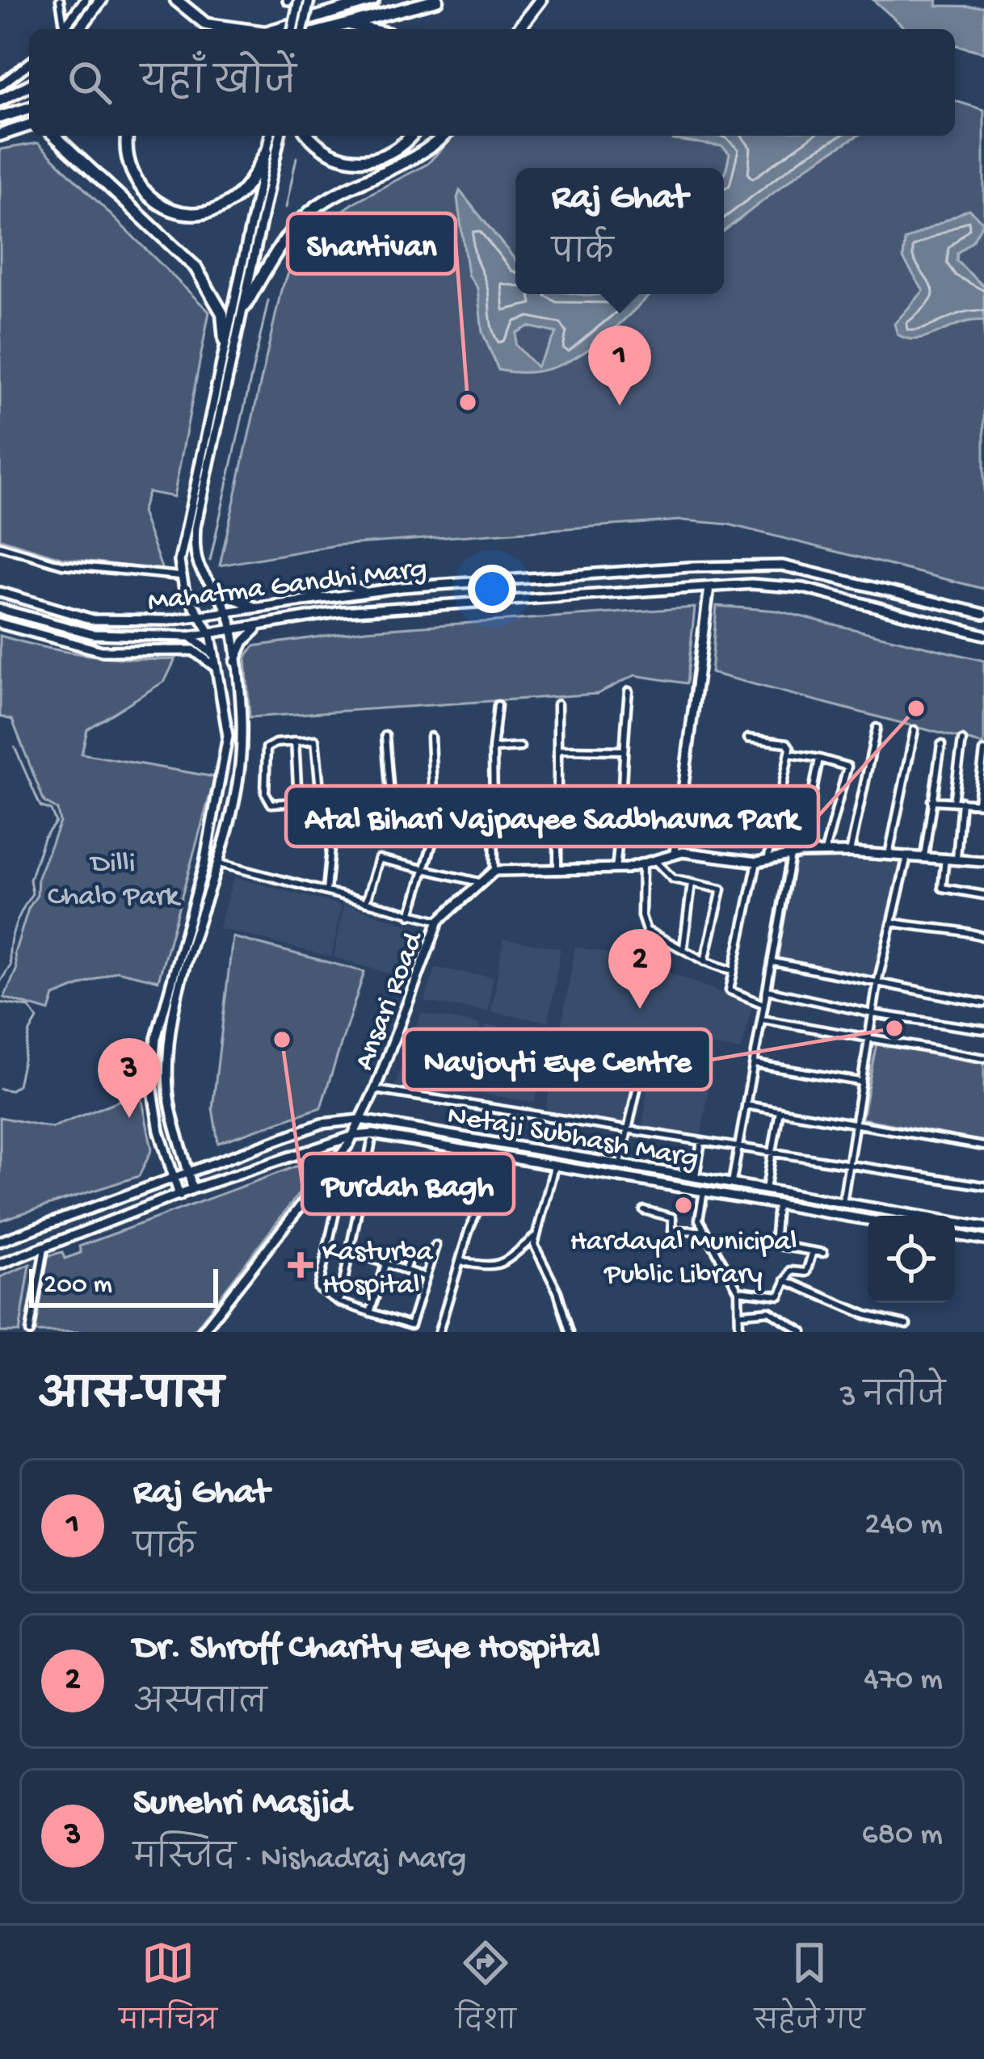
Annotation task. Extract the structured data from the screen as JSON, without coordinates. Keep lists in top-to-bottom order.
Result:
{
  "streets": {
    "main road": ["Mahatma Gandhi Marg", "Ansari Road", "Netaji Subhash Marg"]
  },
  "crossings": [
    ["Ansari Road", "Netaji Subhash Marg"]
  ],
  "parks": ["Dilli Chalo Park"],
  "places": {
    "other": [
      "Shantivan",
      "Atal Bihari Vajpayee Sadbhavna Park",
      "Navjoyti Eye Centre",
      "Purdah Bagh",
      "Hardayal Municipal Public Library"
    ],
    "health": ["Kasturba Hospital"]
  },
  "scale_bar": "200 m",
  "page": {
    "search": "यहाँ खोजें",
    "popup": ["Raj Ghat", "पार्क"],
    "pins": ["1", "2", "3"],
    "scale": "200 m",
    "heading": ["आस-पास", "3 नतीजे"],
    "list": [
      {
        "mark": "1",
        "name": "Raj Ghat",
        "note": "पार्क",
        "value": "240 m"
      },
      {
        "mark": "2",
        "name": "Dr. Shroff Charity Eye Hospital",
        "note": "अस्पताल",
        "value": "470 m"
      },
      {
        "mark": "3",
        "name": "Sunehri Masjid",
        "note": "मस्जिद · Nishadraj Marg",
        "value": "680 m"
      }
    ],
    "nav": ["मानचित्र", "दिशा", "सहेजे गए"]
  }
}
